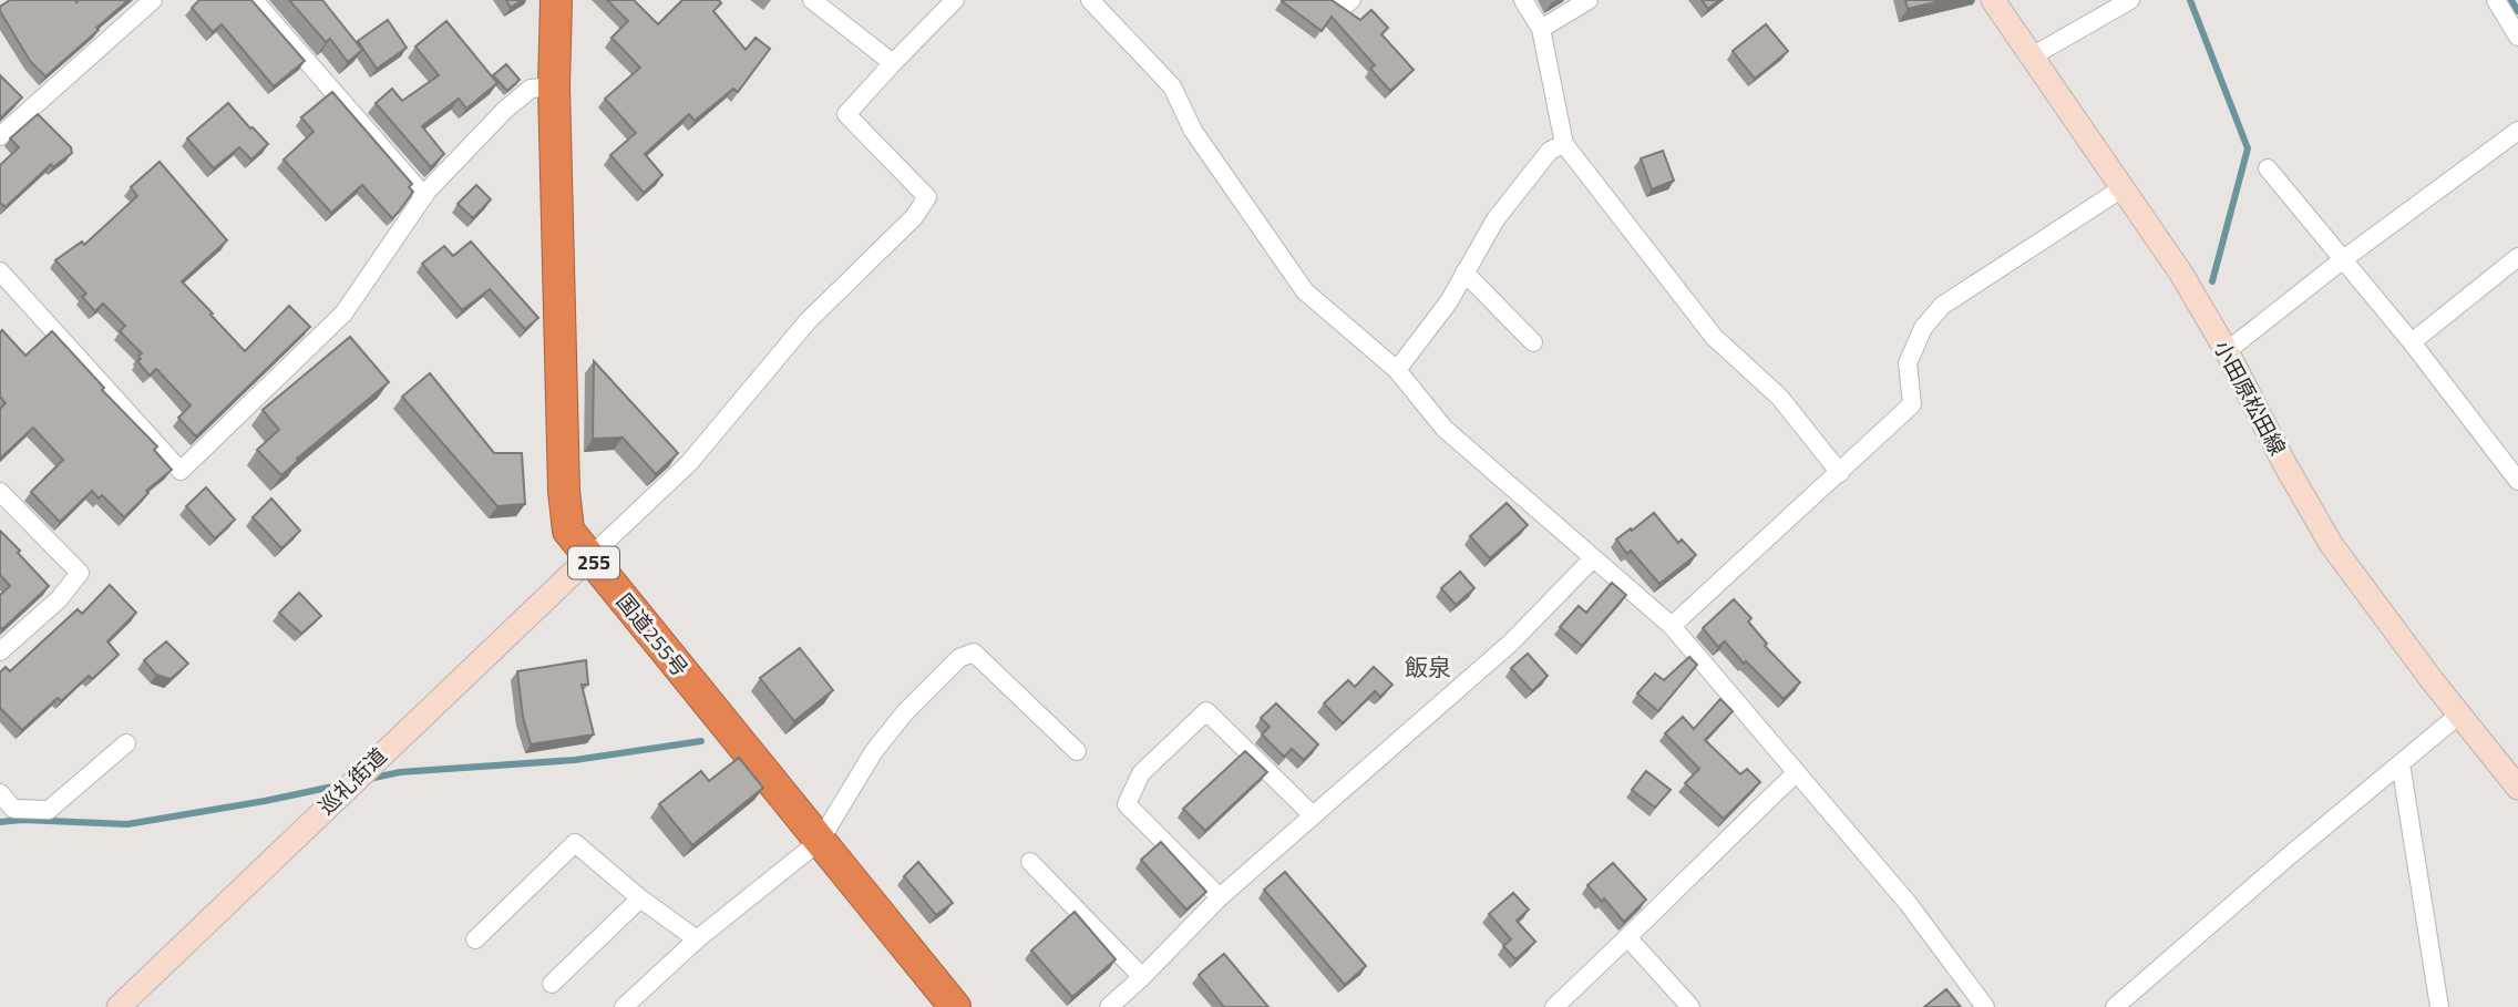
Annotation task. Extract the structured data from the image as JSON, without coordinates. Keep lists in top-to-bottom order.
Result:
{
  "streets": {
    "highway": ["255", "国道255号"],
    "main road": ["小田原松田線", "巡礼街道"]
  },
  "crossings": [
    ["国道255号", "巡礼街道"]
  ],
  "districts": ["飯泉"]
}
